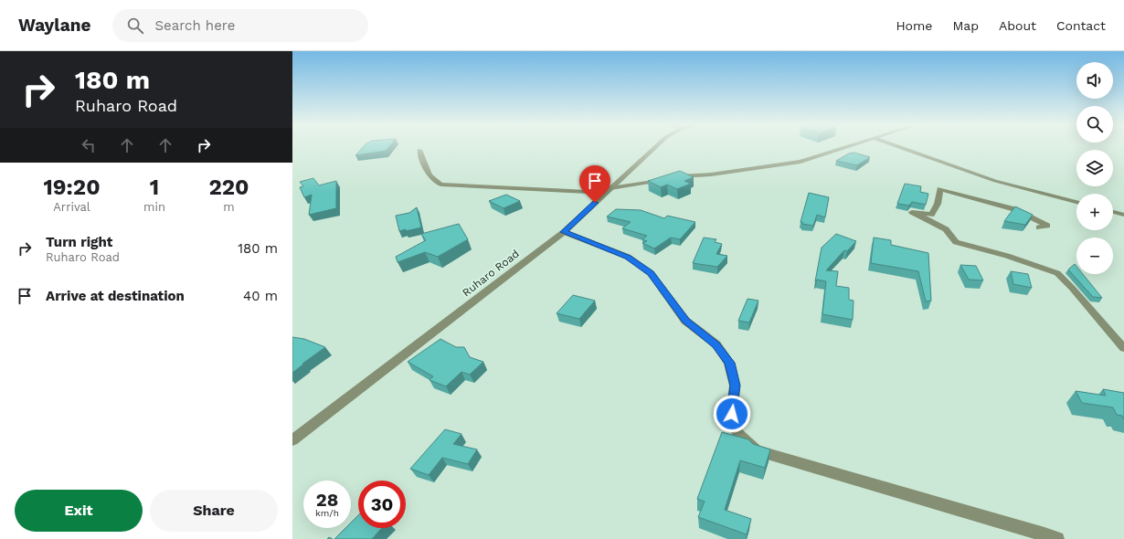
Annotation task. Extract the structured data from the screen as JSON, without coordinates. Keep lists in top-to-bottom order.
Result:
{
  "streets": {
    "street": ["Ruharo Road"]
  },
  "page": {
    "header": "Waylane",
    "search": "Search here",
    "nav": [
      "Home",
      "Map",
      "About",
      "Contact"
    ],
    "turn": ["180 m", "Ruharo Road"],
    "map_buttons": ["+", "−"],
    "eta": [
      "19:20",
      "Arrival",
      "1",
      "min",
      "220",
      "m"
    ],
    "list": [
      {
        "name": "Turn right",
        "note": "Ruharo Road",
        "value": "180 m"
      },
      {
        "name": "Arrive at destination",
        "value": "40 m"
      }
    ],
    "speed": "28 km/h",
    "limit": "30",
    "buttons": ["Exit", "Share"]
  }
}
